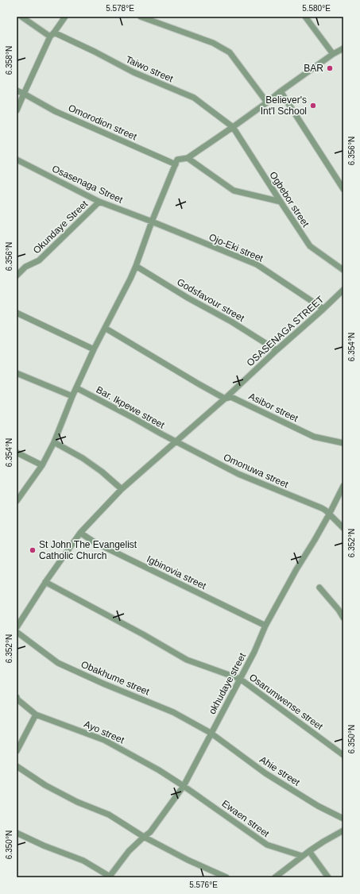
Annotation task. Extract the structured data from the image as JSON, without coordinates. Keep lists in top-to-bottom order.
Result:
{
  "streets": {
    "street": [
      "Taiwo street",
      "Omorodion street",
      "Osasenaga Street",
      "Ogbebor street",
      "Okundaye Street",
      "Ojo-Eki street",
      "Godsfavour street",
      "OSASENAGA STREET",
      "Bar. Ikpewe street",
      "Asibor street",
      "Omonuwa street",
      "Igbinovia street",
      "Obakhume street",
      "okhudaye street",
      "Osarumwense street",
      "Ayo street",
      "Ahie street",
      "Ewaen street"
    ]
  },
  "crossings": [
    ["Taiwo street", "Ogbebor street"],
    ["Osasenaga Street", "Okundaye Street"],
    ["Osasenaga Street", "Ojo-Eki street"],
    ["Ojo-Eki street", "OSASENAGA STREET"],
    ["Godsfavour street", "OSASENAGA STREET"],
    ["OSASENAGA STREET", "Bar. Ikpewe street"],
    ["OSASENAGA STREET", "Asibor street"],
    ["OSASENAGA STREET", "Omonuwa street"],
    ["OSASENAGA STREET", "Igbinovia street"],
    ["Bar. Ikpewe street", "Omonuwa street"],
    ["Omonuwa street", "okhudaye street"],
    ["Igbinovia street", "okhudaye street"],
    ["Obakhume street", "okhudaye street"],
    ["Obakhume street", "Ahie street"],
    ["okhudaye street", "Osarumwense street"],
    ["okhudaye street", "Ayo street"],
    ["okhudaye street", "Ahie street"],
    ["okhudaye street", "Ewaen street"],
    ["Ayo street", "Ewaen street"]
  ],
  "places": ["BAR", "Believer's Int'l School", "St John The Evangelist Catholic Church"],
  "coordinates": [
    "5.578°E",
    "5.580°E",
    "6.358°N",
    "6.356°N",
    "6.354°N",
    "6.352°N",
    "6.350°N",
    "5.576°E"
  ]
}
